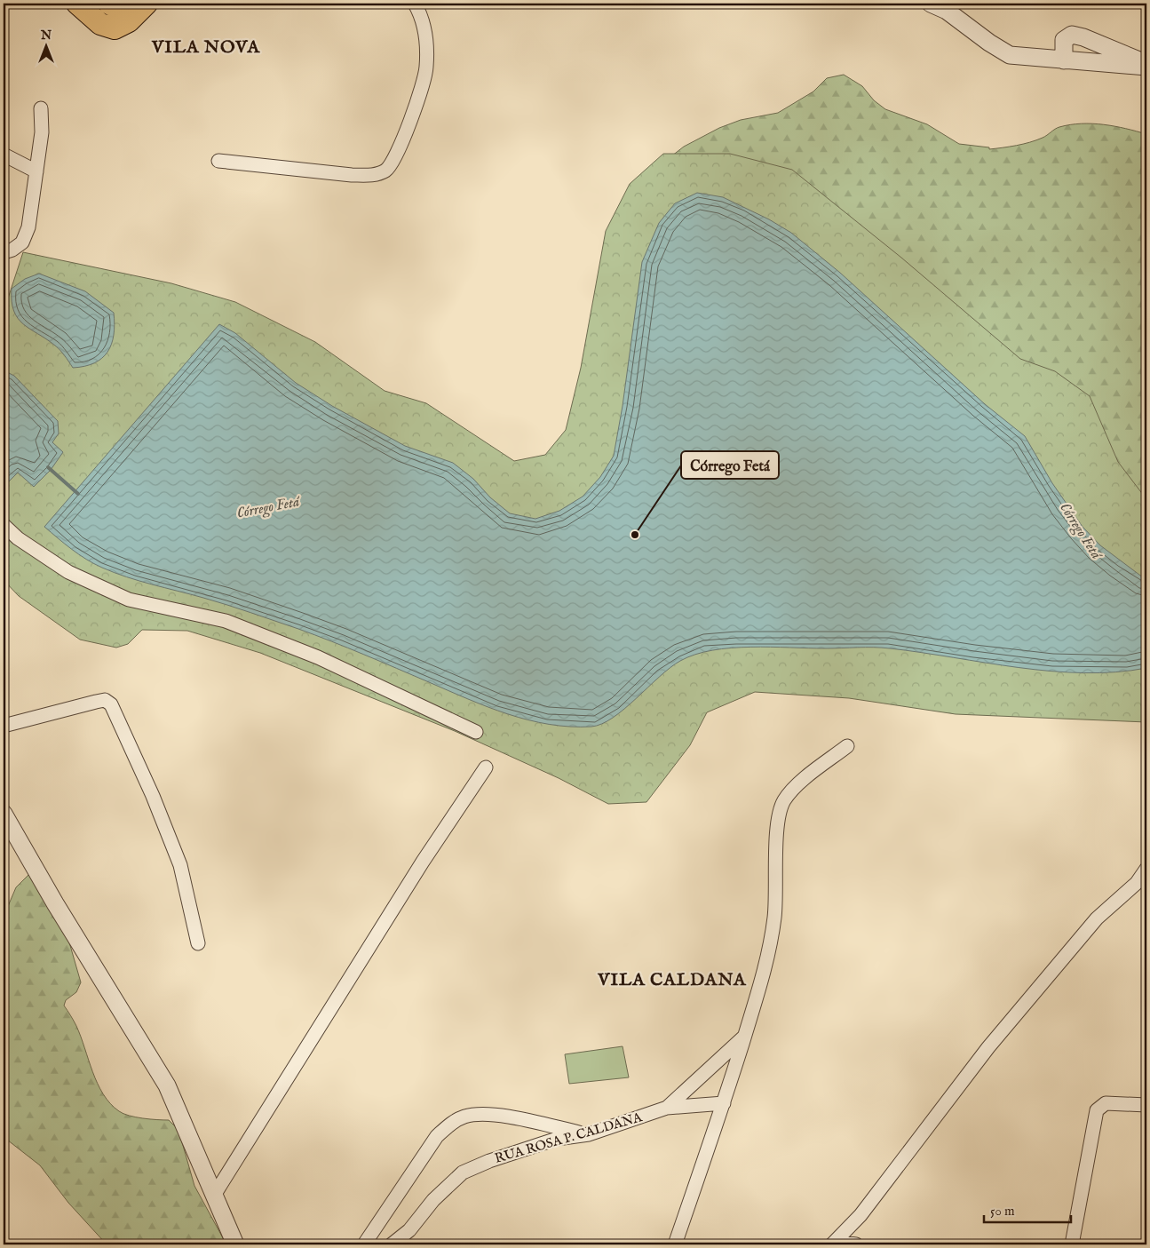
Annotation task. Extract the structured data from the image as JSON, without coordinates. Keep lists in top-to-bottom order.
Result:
{
  "streets": {
    "street": ["RUA ROSA P. CALDANA"]
  },
  "districts": ["VILA NOVA", "VILA CALDANA"],
  "water": ["Córrego Fetá"],
  "places": ["Córrego Fetá"],
  "scale_bar": "50 m",
  "north": "top"
}
